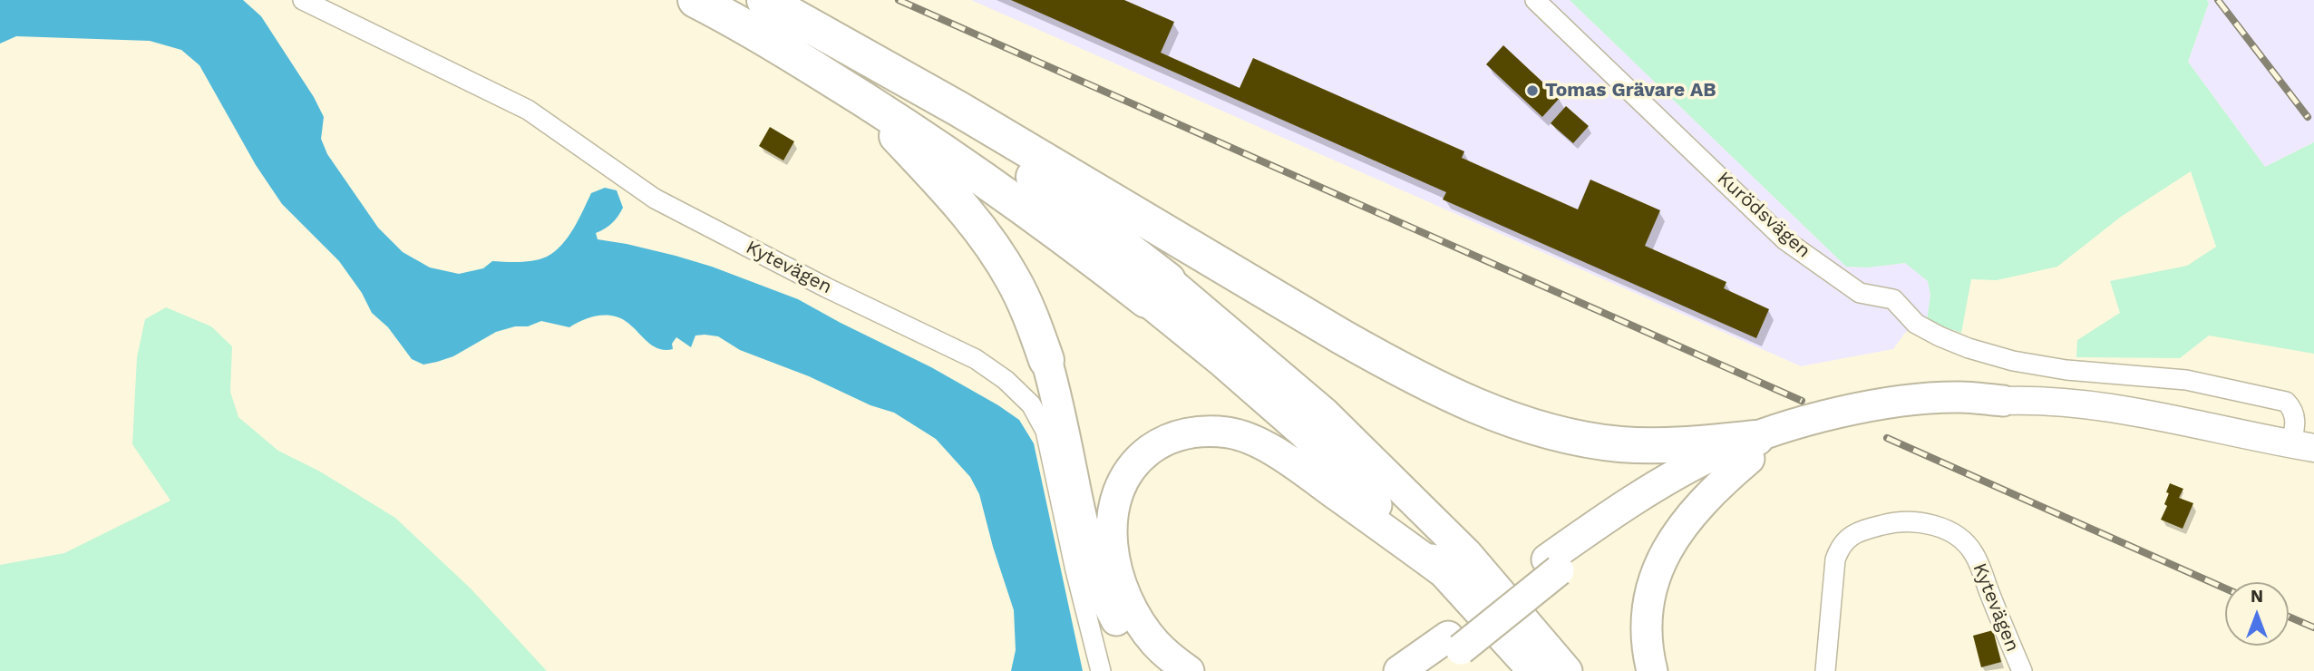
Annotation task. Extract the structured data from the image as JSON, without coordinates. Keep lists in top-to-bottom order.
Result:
{
  "streets": {
    "street": ["Kurödsvägen", "Kytevägen"]
  },
  "places": ["Tomas Grävare AB"],
  "north": "top"
}
